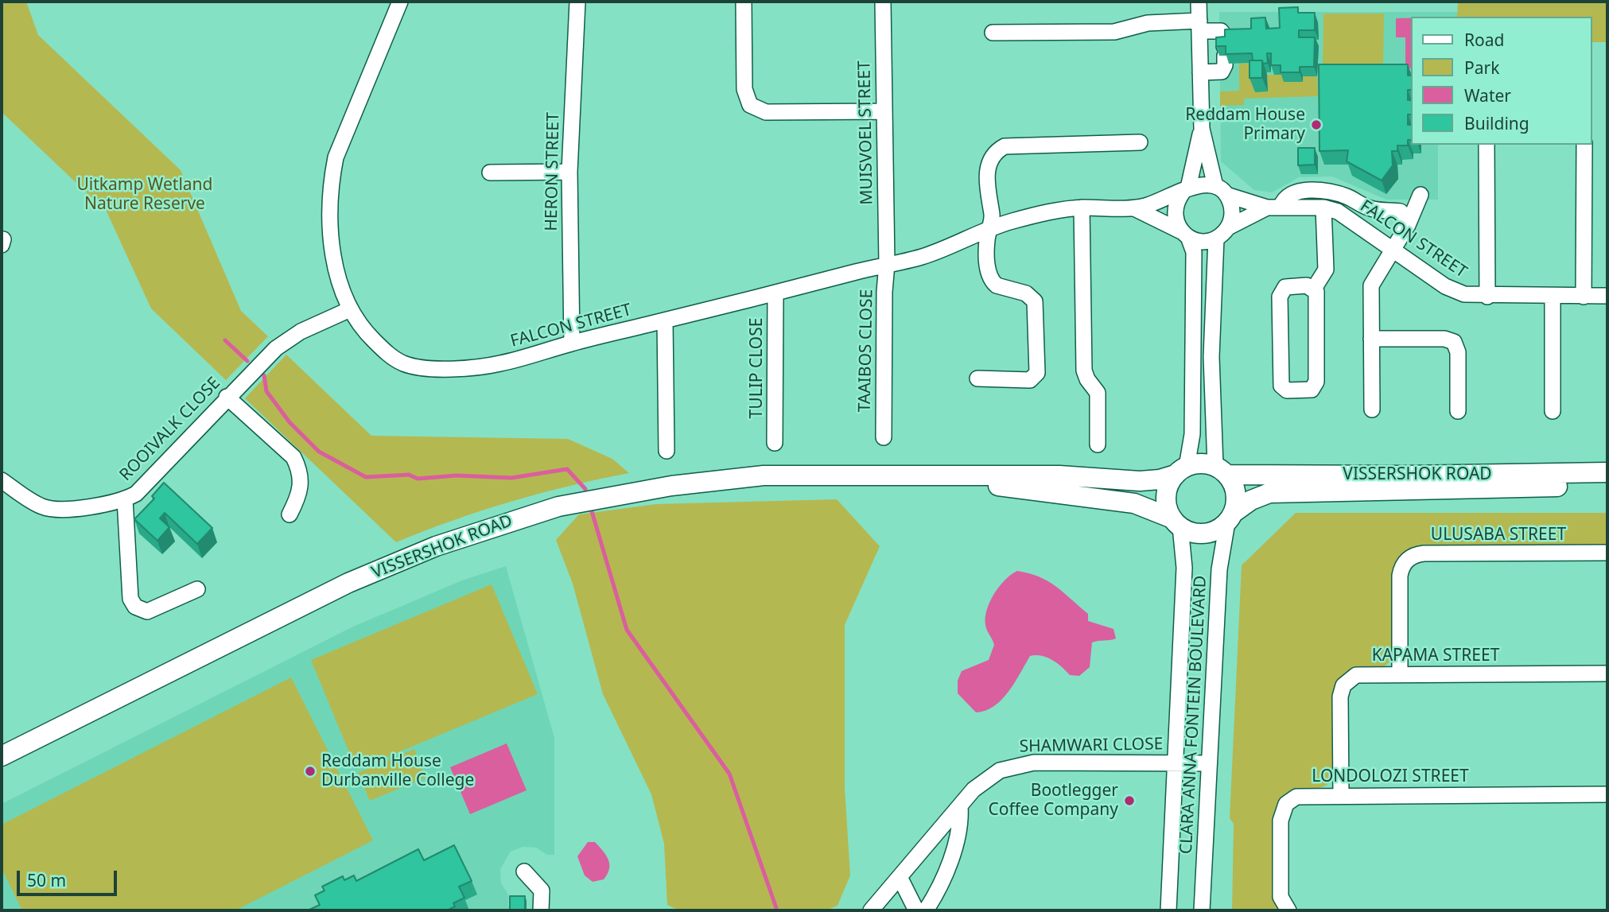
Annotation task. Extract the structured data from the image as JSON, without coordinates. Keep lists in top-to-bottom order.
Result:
{
  "streets": {
    "main road": ["VISSERSHOK ROAD"],
    "street": [
      "MUISVOEL STREET",
      "HERON STREET",
      "FALCON STREET",
      "TAAIBOS CLOSE",
      "TULIP CLOSE",
      "ROOIVALK CLOSE",
      "ULUSABA STREET",
      "KAPAMA STREET",
      "CLARA ANNA FONTEIN BOULEVARD",
      "SHAMWARI CLOSE",
      "LONDOLOZI STREET"
    ]
  },
  "crossings": [
    ["MUISVOEL STREET", "FALCON STREET"],
    ["MUISVOEL STREET", "TAAIBOS CLOSE"],
    ["HERON STREET", "FALCON STREET"],
    ["FALCON STREET", "TAAIBOS CLOSE"],
    ["FALCON STREET", "TULIP CLOSE"],
    ["FALCON STREET", "ROOIVALK CLOSE"],
    ["VISSERSHOK ROAD", "CLARA ANNA FONTEIN BOULEVARD"],
    ["ULUSABA STREET", "KAPAMA STREET"],
    ["KAPAMA STREET", "LONDOLOZI STREET"],
    ["CLARA ANNA FONTEIN BOULEVARD", "SHAMWARI CLOSE"]
  ],
  "parks": ["Uitkamp Wetland Nature Reserve"],
  "places": ["Reddam House Primary", "Reddam House Durbanville College", "Bootlegger Coffee Company"],
  "legend": [
    "Road",
    "Park",
    "Water",
    "Building"
  ],
  "scale_bar": "50 m"
}
